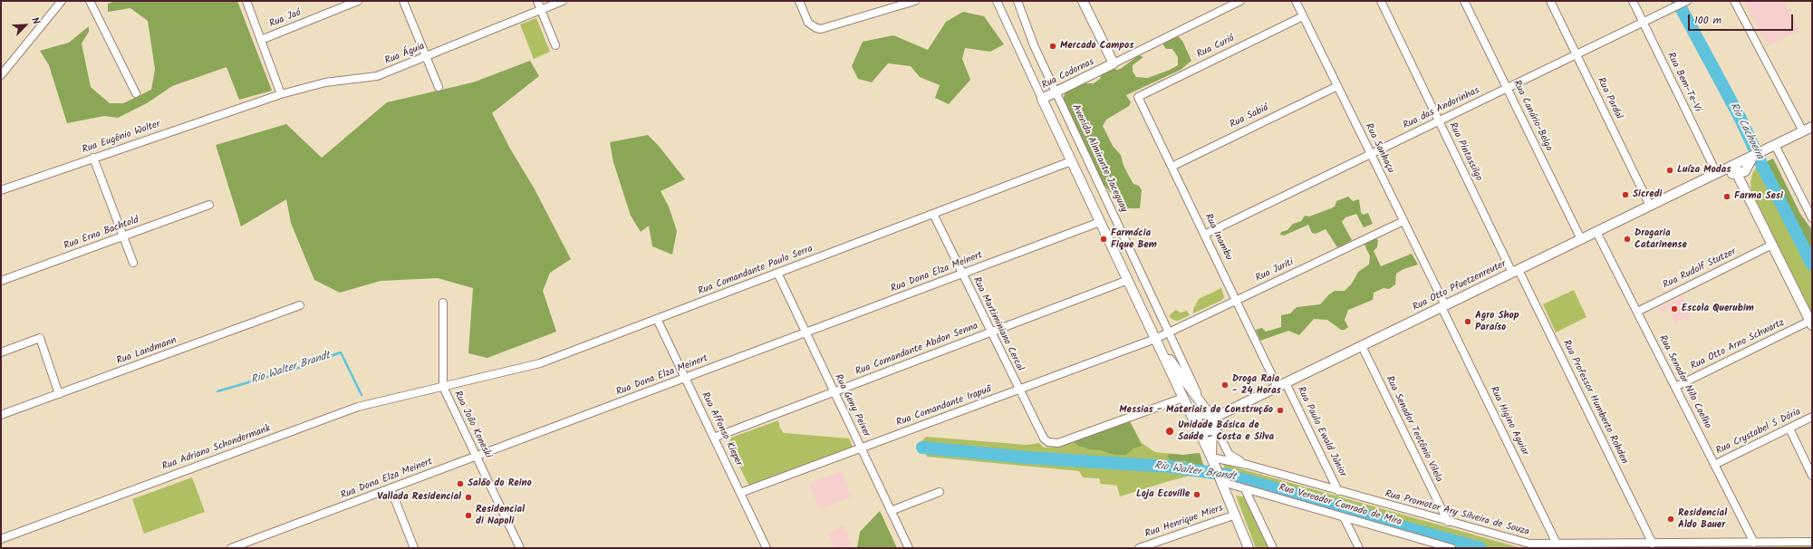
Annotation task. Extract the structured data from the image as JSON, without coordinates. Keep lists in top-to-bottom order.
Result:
{
  "streets": {
    "main road": ["Rua Codornas", "Avenida Almirante Jaceguay", "Rua Otto Pfuetzenreuter"],
    "street": [
      "Rua Jaó",
      "Rua Curió",
      "Rua Águia",
      "Rua Bem-Te-Vi",
      "Rua Pardal",
      "Rua das Andorinhas",
      "Rua Canário-Belga",
      "Rua Sabiá",
      "Rua Eugênio Wolter",
      "Rua Sanhaçu",
      "Rua Pintassilgo",
      "Rua Erna Bachtold",
      "Rua Inambu",
      "Rua Rudolf Stutzer",
      "Rua Comandante Paulo Serra",
      "Rua Juriti",
      "Rua Dona Elza Meinert",
      "Rua Martiminiano Cercal",
      "Rua Otto Arno Schwartz",
      "Rua Comandante Abdon Senna",
      "Rua Landmann",
      "Rua Senador Nilo Coelho",
      "Rua Professor Humberto Rohden",
      "Rua Geny Peixer",
      "Rua Comandante Irapuã",
      "Rua Higino Aguiar",
      "Rua João Koneski",
      "Rua Affonso Kieper",
      "Rua Senador Teotônio Vilela",
      "Rua Paulo Ewald Júnior",
      "Rua Crystabel S Dória",
      "Rua Adriano Schondermank",
      "Rua Vereador Conrado de Mira",
      "Rua Promotor Ary Silveira de Souza",
      "Rua Henrique Miers"
    ]
  },
  "crossings": [
    ["Rua Curió", "Rua Sanhaçu"],
    ["Rua Curió", "Rua Inambu"],
    ["Rua Águia", "Rua Eugênio Wolter"],
    ["Rua Codornas", "Avenida Almirante Jaceguay"],
    ["Rua Bem-Te-Vi", "Rua das Andorinhas"],
    ["Rua Bem-Te-Vi", "Rua Otto Pfuetzenreuter"],
    ["Rua Pardal", "Rua das Andorinhas"],
    ["Rua Pardal", "Rua Otto Pfuetzenreuter"],
    ["Rua das Andorinhas", "Rua Canário-Belga"],
    ["Rua das Andorinhas", "Rua Sanhaçu"],
    ["Rua das Andorinhas", "Rua Pintassilgo"],
    ["Rua das Andorinhas", "Rua Inambu"],
    ["Rua Canário-Belga", "Rua Otto Pfuetzenreuter"],
    ["Rua Sabiá", "Rua Sanhaçu"],
    ["Rua Sabiá", "Rua Inambu"],
    ["Rua Sanhaçu", "Rua Juriti"],
    ["Rua Sanhaçu", "Rua Otto Pfuetzenreuter"],
    ["Rua Sanhaçu", "Rua Higino Aguiar"],
    ["Rua Pintassilgo", "Rua Otto Pfuetzenreuter"],
    ["Rua Pintassilgo", "Rua Professor Humberto Rohden"],
    ["Avenida Almirante Jaceguay", "Rua Comandante Paulo Serra"],
    ["Avenida Almirante Jaceguay", "Rua Juriti"],
    ["Avenida Almirante Jaceguay", "Rua Dona Elza Meinert"],
    ["Avenida Almirante Jaceguay", "Rua Otto Pfuetzenreuter"],
    ["Avenida Almirante Jaceguay", "Rua Martiminiano Cercal"],
    ["Avenida Almirante Jaceguay", "Rua Comandante Abdon Senna"],
    ["Avenida Almirante Jaceguay", "Rua Comandante Irapuã"],
    ["Avenida Almirante Jaceguay", "Rua Vereador Conrado de Mira"],
    ["Avenida Almirante Jaceguay", "Rua Promotor Ary Silveira de Souza"],
    ["Avenida Almirante Jaceguay", "Rua Henrique Miers"],
    ["Rua Inambu", "Rua Juriti"],
    ["Rua Inambu", "Rua Otto Pfuetzenreuter"],
    ["Rua Inambu", "Rua Paulo Ewald Júnior"],
    ["Rua Rudolf Stutzer", "Rua Senador Nilo Coelho"],
    ["Rua Comandante Paulo Serra", "Rua Martiminiano Cercal"],
    ["Rua Comandante Paulo Serra", "Rua Geny Peixer"],
    ["Rua Comandante Paulo Serra", "Rua João Koneski"],
    ["Rua Comandante Paulo Serra", "Rua Affonso Kieper"],
    ["Rua Comandante Paulo Serra", "Rua Adriano Schondermank"],
    ["Rua Juriti", "Rua Comandante Irapuã"],
    ["Rua Dona Elza Meinert", "Rua Martiminiano Cercal"],
    ["Rua Dona Elza Meinert", "Rua Geny Peixer"],
    ["Rua Dona Elza Meinert", "Rua João Koneski"],
    ["Rua Dona Elza Meinert", "Rua Affonso Kieper"],
    ["Rua Otto Pfuetzenreuter", "Rua Senador Nilo Coelho"],
    ["Rua Otto Pfuetzenreuter", "Rua Professor Humberto Rohden"],
    ["Rua Otto Pfuetzenreuter", "Rua Higino Aguiar"],
    ["Rua Otto Pfuetzenreuter", "Rua Senador Teotônio Vilela"],
    ["Rua Otto Pfuetzenreuter", "Rua Paulo Ewald Júnior"],
    ["Rua Martiminiano Cercal", "Rua Comandante Abdon Senna"],
    ["Rua Martiminiano Cercal", "Rua Comandante Irapuã"],
    ["Rua Otto Arno Schwartz", "Rua Senador Nilo Coelho"],
    ["Rua Comandante Abdon Senna", "Rua Geny Peixer"],
    ["Rua Comandante Abdon Senna", "Rua Affonso Kieper"],
    ["Rua Senador Nilo Coelho", "Rua Crystabel S Dória"],
    ["Rua Senador Nilo Coelho", "Rua Promotor Ary Silveira de Souza"],
    ["Rua Professor Humberto Rohden", "Rua Promotor Ary Silveira de Souza"],
    ["Rua Geny Peixer", "Rua Comandante Irapuã"],
    ["Rua Comandante Irapuã", "Rua Affonso Kieper"],
    ["Rua Higino Aguiar", "Rua Promotor Ary Silveira de Souza"],
    ["Rua João Koneski", "Rua Adriano Schondermank"],
    ["Rua Senador Teotônio Vilela", "Rua Promotor Ary Silveira de Souza"],
    ["Rua Paulo Ewald Júnior", "Rua Promotor Ary Silveira de Souza"]
  ],
  "water": ["Rio Cachoeira", "Rio Walter Brandt"],
  "places": [
    "Mercado Campos",
    "Luíza Modas",
    "Sicredi",
    "Farma Sesi",
    "Farmácia Fique Bem",
    "Drogaria Catarinense",
    "Escola Querubim",
    "Agro Shop Paraíso",
    "Droga Raia - 24 Horas",
    "Messias - Materiais de Construção",
    "Unidade Básica de Saúde - Costa e Silva",
    "Salão do Reino",
    "Loja Ecoville",
    "Vallada Residencial",
    "Residencial di Napoli",
    "Residencial Aldo Bauer"
  ],
  "scale_bar": "100 m",
  "north": "top right"
}
